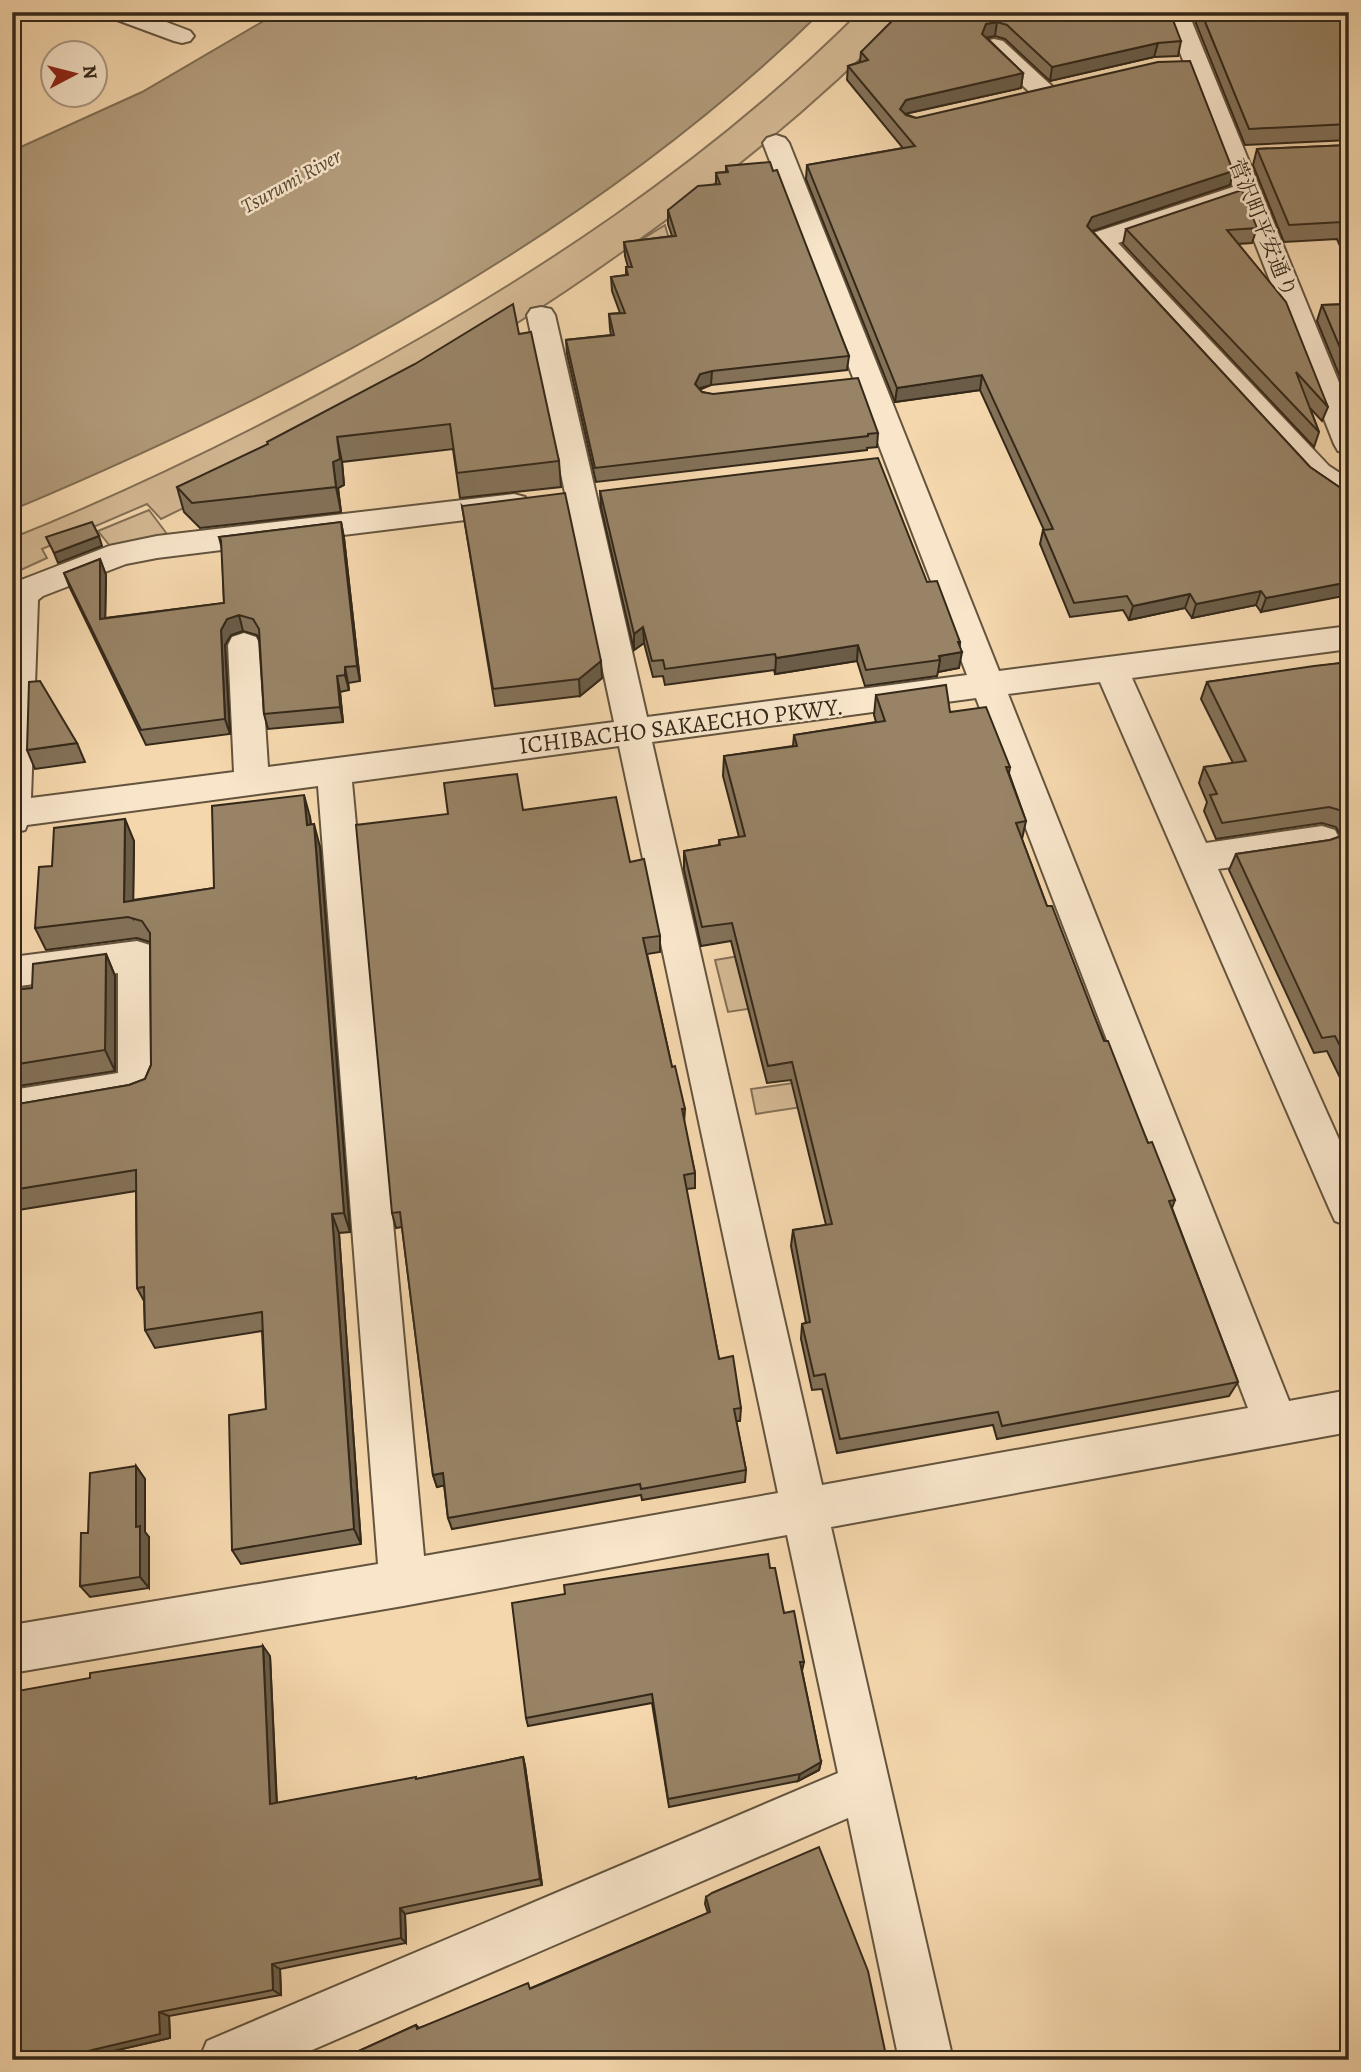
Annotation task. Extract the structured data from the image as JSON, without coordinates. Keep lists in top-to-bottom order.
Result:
{
  "streets": {
    "street": ["菅沢町平安通り", "ICHIBACHO SAKAECHO PKWY."]
  },
  "water": ["Tsurumi River"],
  "north": "right"
}
